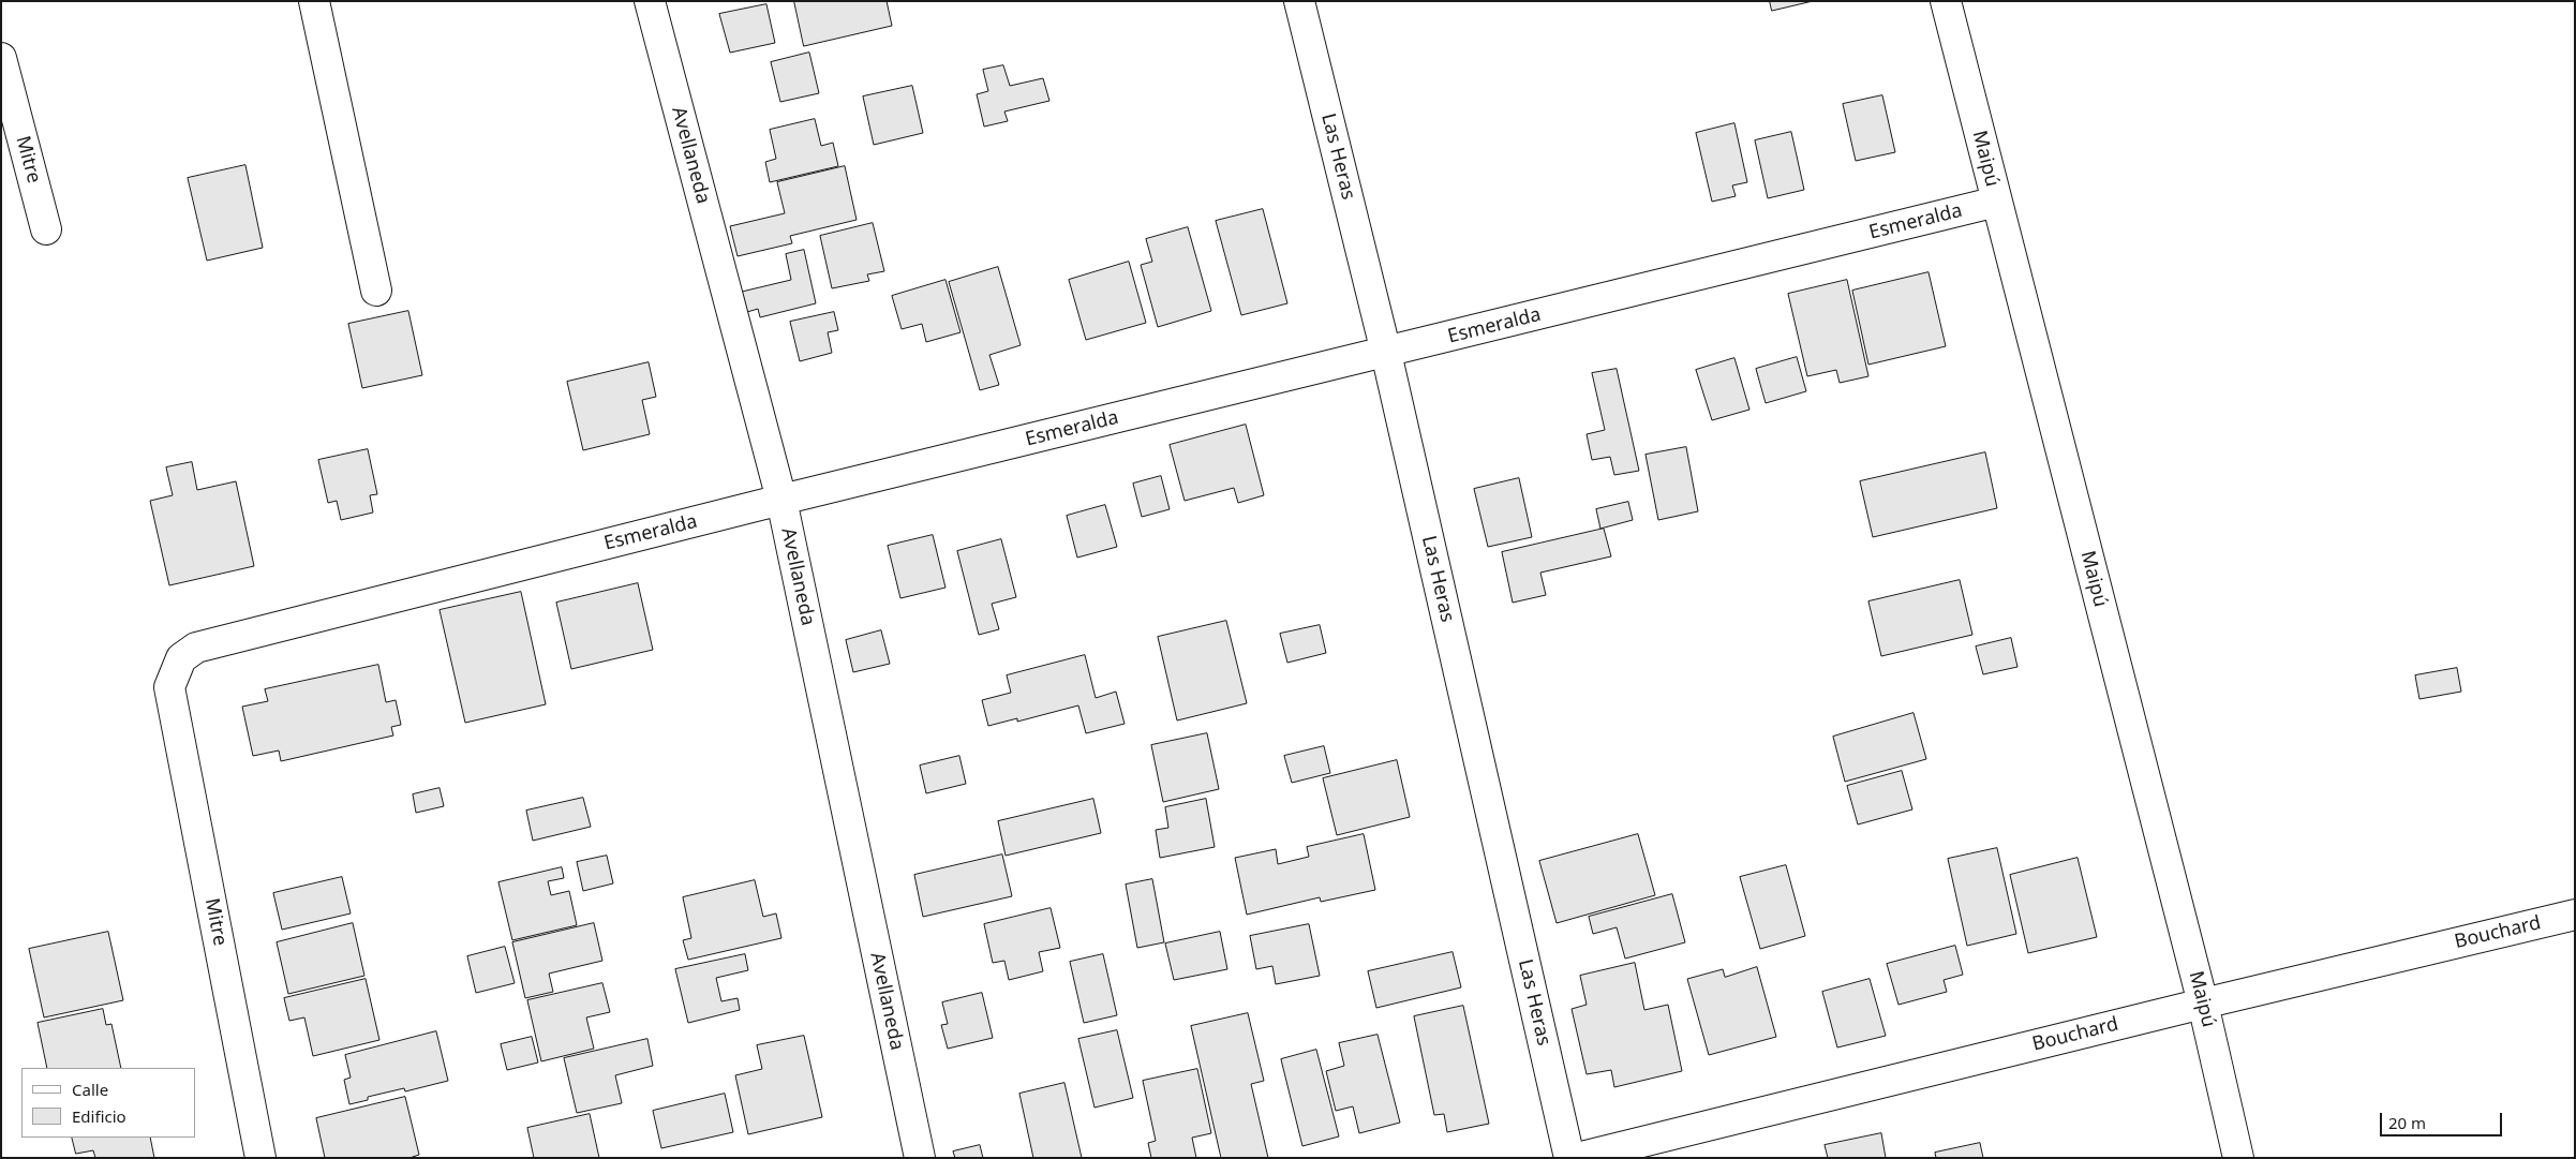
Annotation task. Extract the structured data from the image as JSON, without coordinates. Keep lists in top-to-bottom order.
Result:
{
  "streets": {
    "street": [
      "Avellaneda",
      "Las Heras",
      "Maipú",
      "Mitre",
      "Esmeralda",
      "Bouchard"
    ]
  },
  "crossings": [
    ["Avellaneda", "Esmeralda"],
    ["Las Heras", "Esmeralda"],
    ["Maipú", "Esmeralda"],
    ["Maipú", "Bouchard"],
    ["Mitre", "Esmeralda"]
  ],
  "legend": ["Calle", "Edificio"],
  "scale_bar": "20 m"
}
